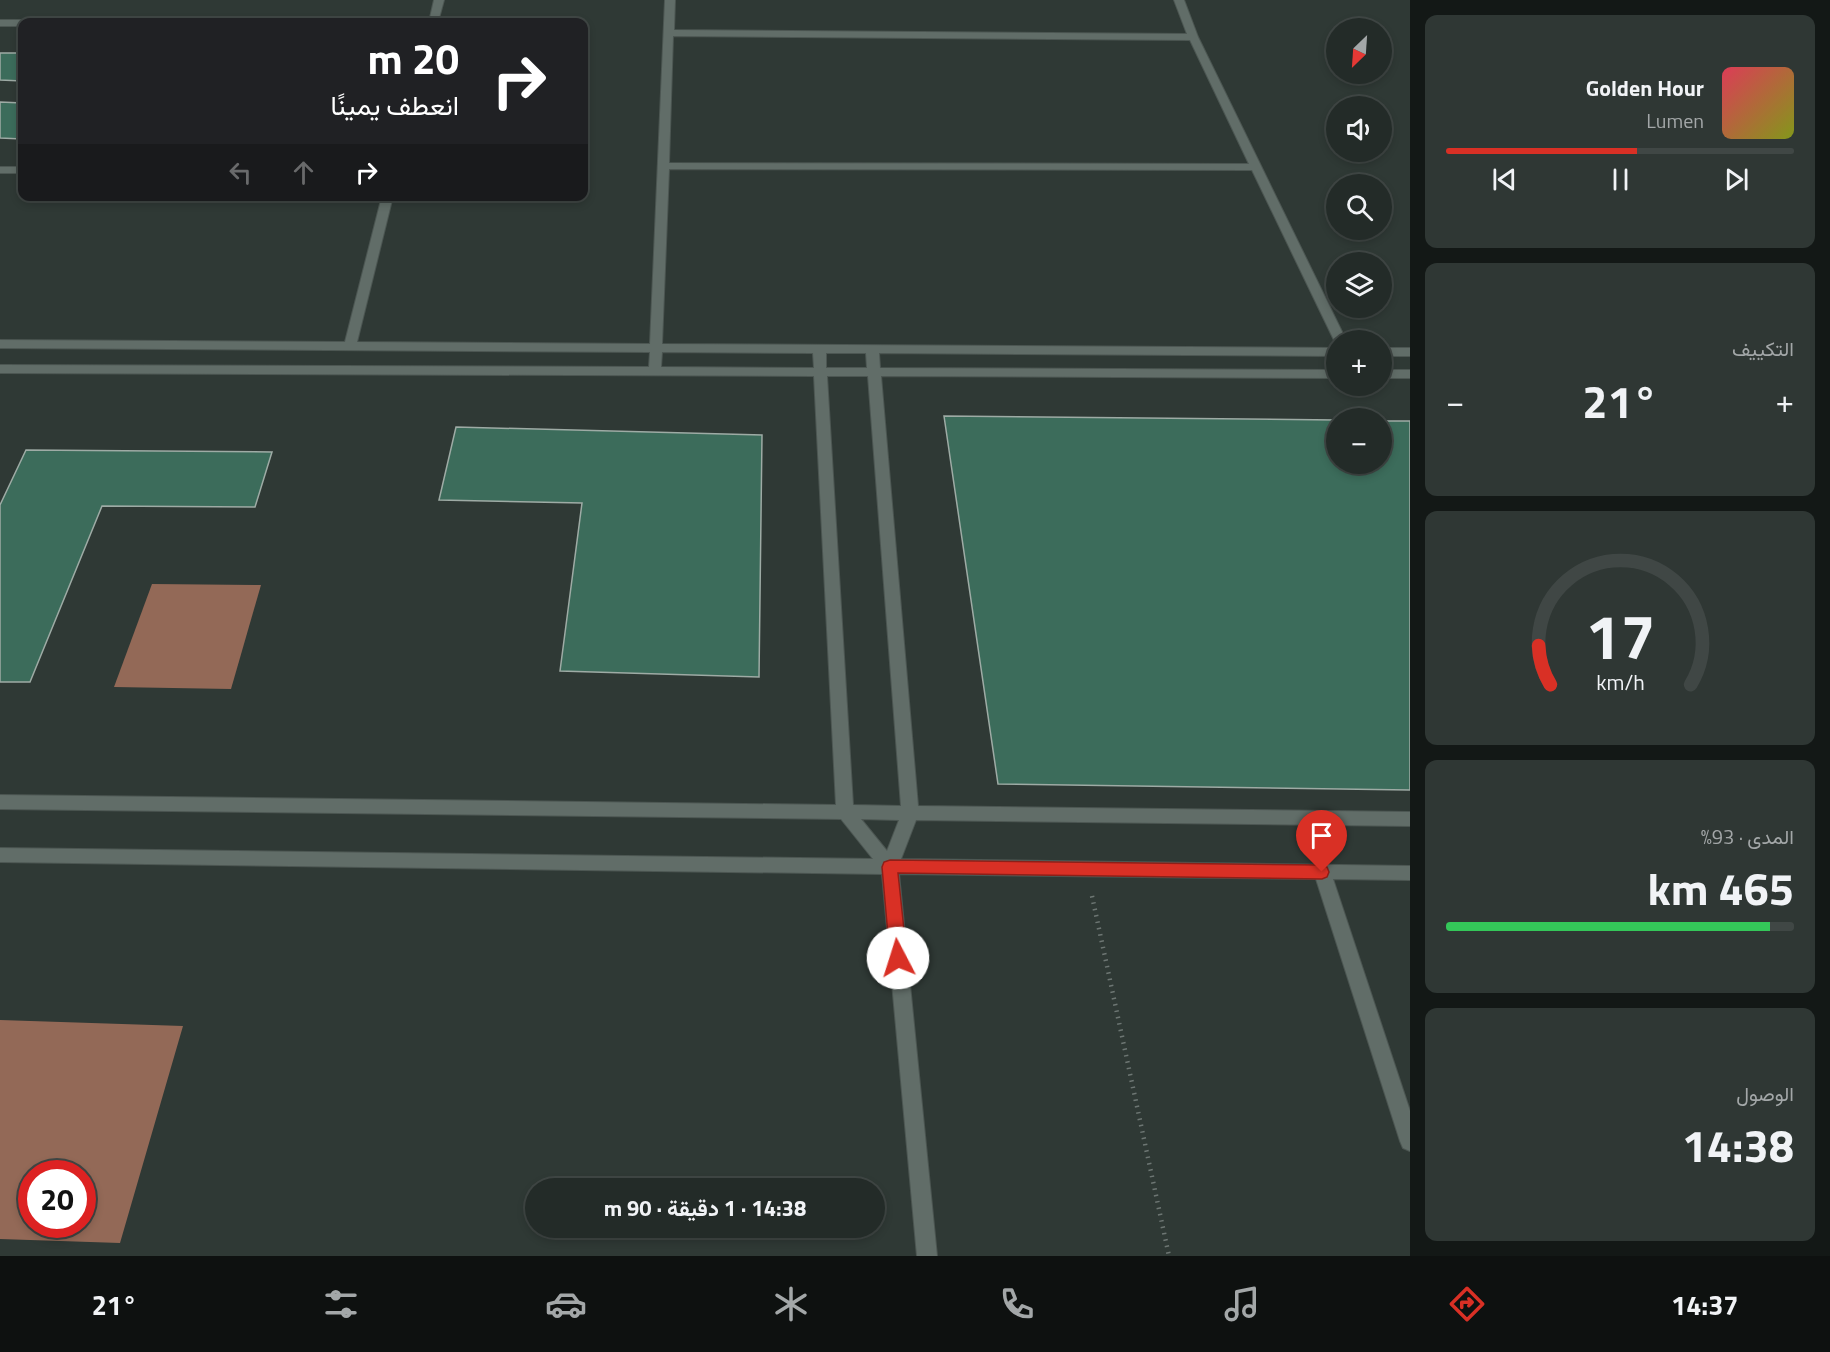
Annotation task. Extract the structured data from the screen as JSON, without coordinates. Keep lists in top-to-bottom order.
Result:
{
  "north": "bottom left",
  "page": {
    "map_buttons": ["+", "−"],
    "turn": ["20 m", "انعطف يمينًا"],
    "song": ["Golden Hour", "Lumen"],
    "tile": [
      "التكييف",
      ["المدى · 93%", "465 km"],
      ["الوصول", "14:38"]
    ],
    "heat": ["−", "21°", "+"],
    "limit": "20",
    "trip": "14:38 · 1 دقيقة · 90 m",
    "tabs": ["14:37", "21°"],
    "gauge": ["17", "km/h"]
  }
}
